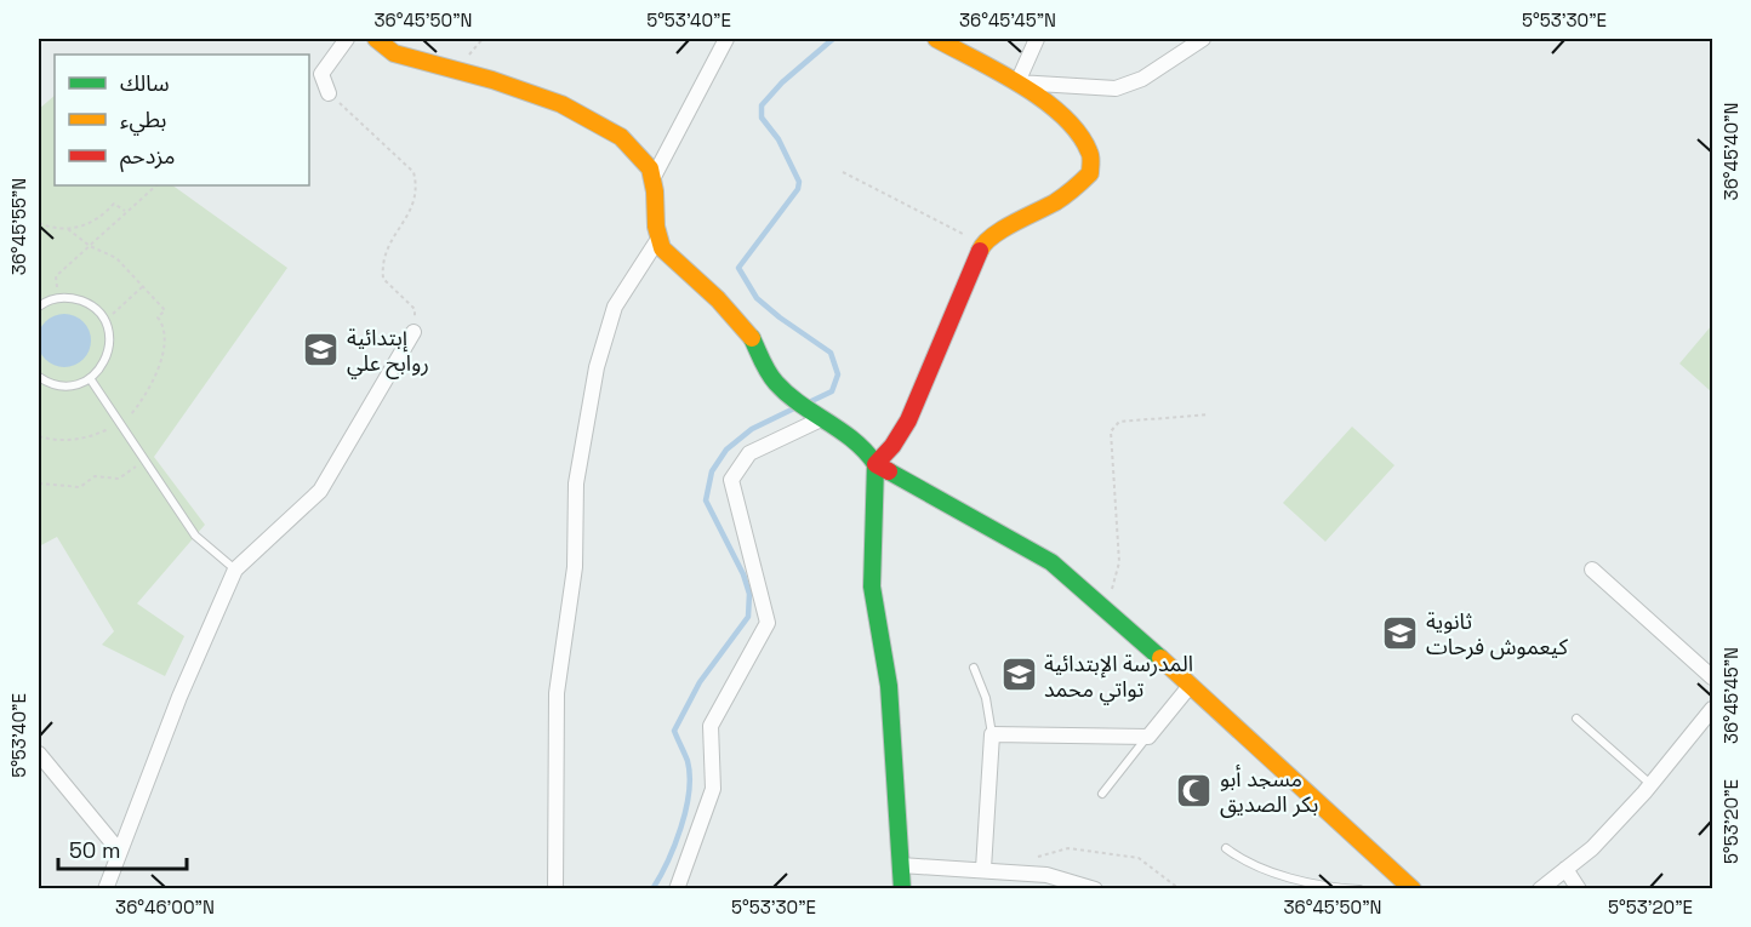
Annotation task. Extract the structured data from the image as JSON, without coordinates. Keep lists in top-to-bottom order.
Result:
{
  "places": {
    "school or university": ["إبتدائية روابح علي", "ثانوية كيعموش فرحات", "المدرسة الإبتدائية تواتي محمد"],
    "mosque": ["مسجد أبو بكر الصديق"]
  },
  "legend": ["سالك", "بطيء", "مزدحم"],
  "scale_bar": "50 m",
  "coordinates": [
    "36°45'50\"N",
    "5°53'40\"E",
    "36°45'45\"N",
    "5°53'30\"E",
    "36°45'40\"N",
    "36°45'55\"N",
    "5°53'20\"E",
    "36°46'00\"N"
  ]
}
